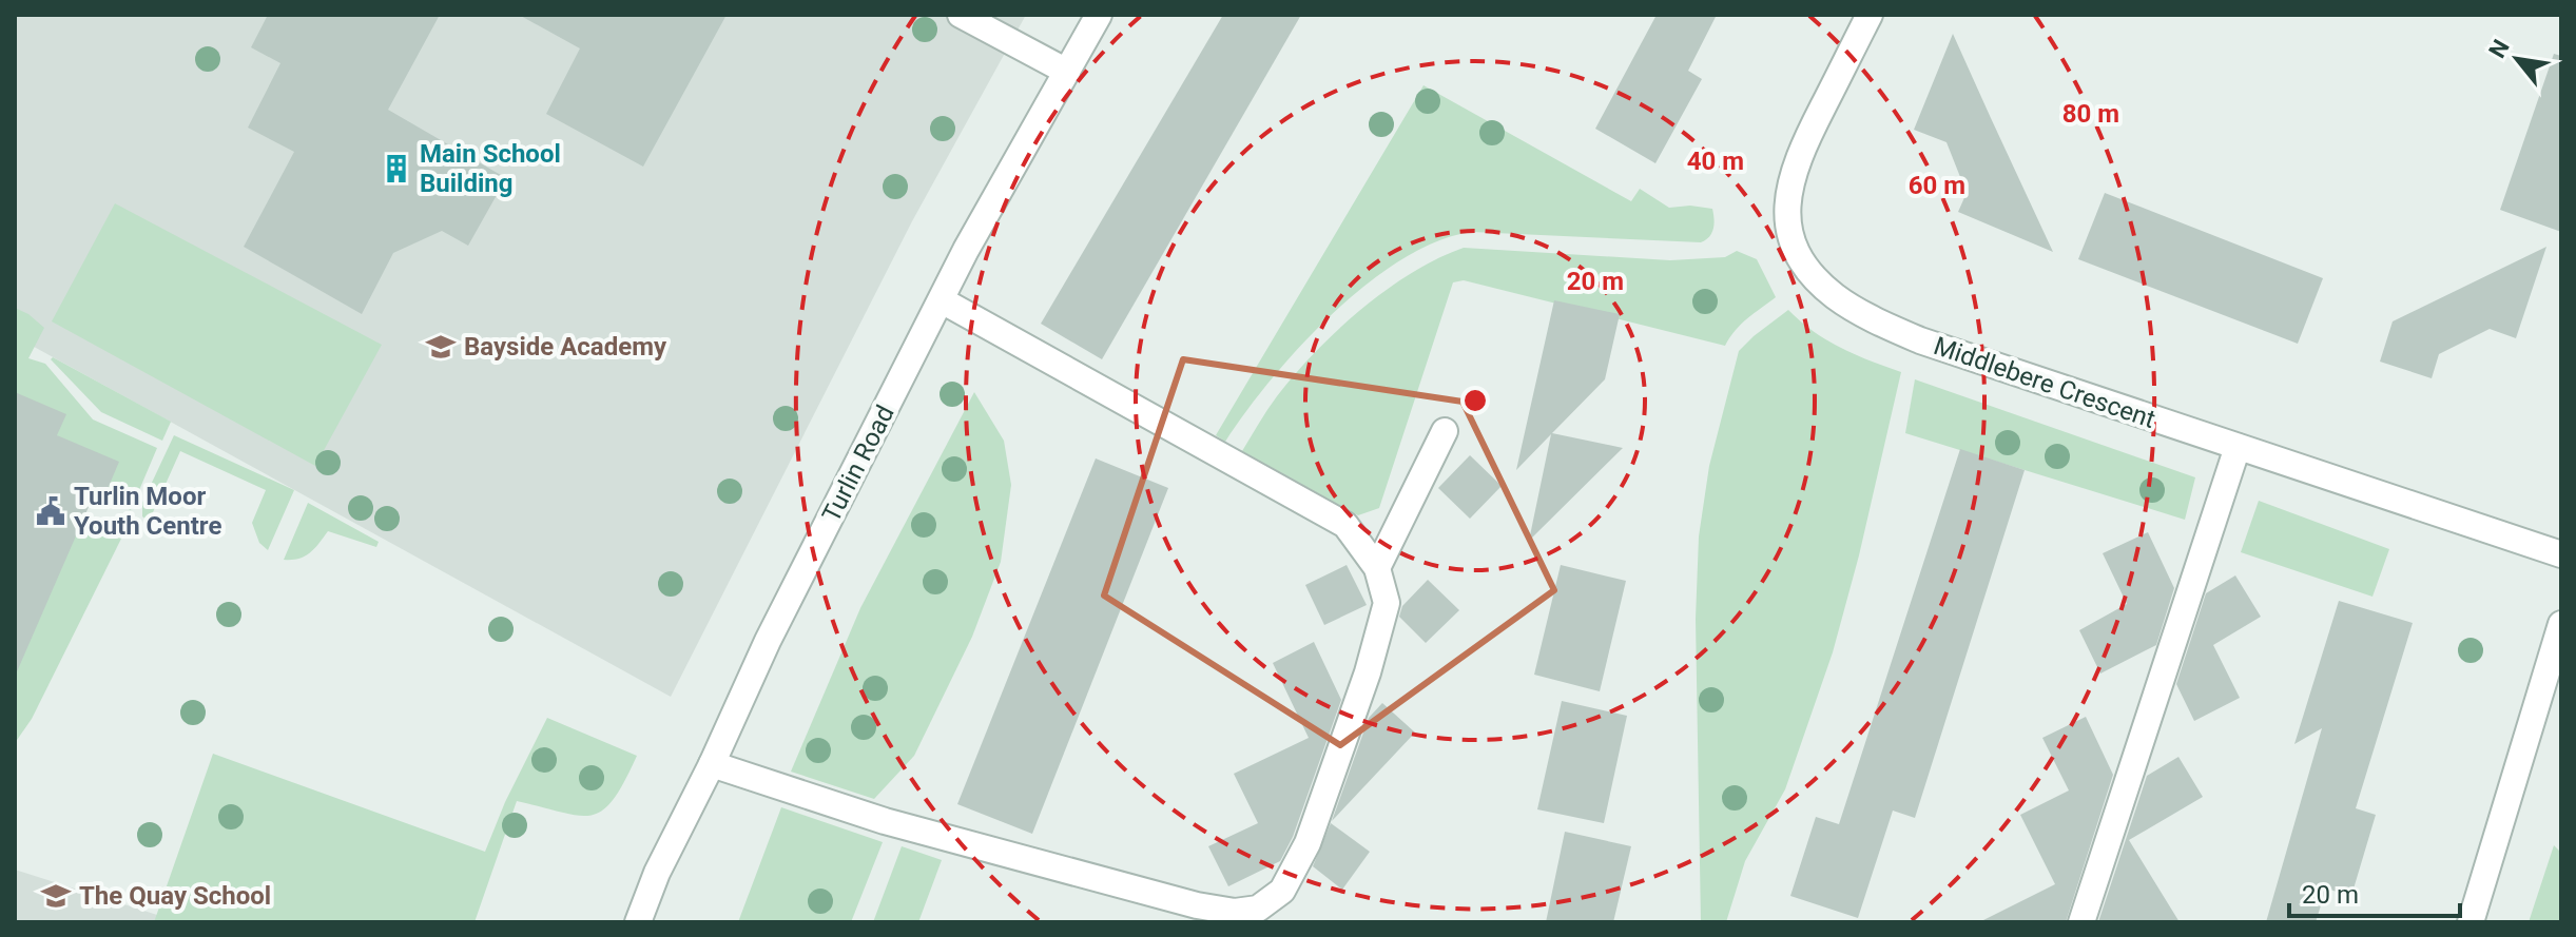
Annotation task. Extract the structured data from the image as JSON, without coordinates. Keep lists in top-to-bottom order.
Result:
{
  "streets": {
    "street": ["Middlebere Crescent", "Turlin Road"]
  },
  "places": {
    "building": ["Main School Building"],
    "school or university": ["Bayside Academy", "The Quay School"],
    "public building": ["Turlin Moor Youth Centre"]
  },
  "scale_bar": "20 m",
  "north": "top left",
  "rings": [
    "80 m",
    "40 m",
    "60 m",
    "20 m"
  ]
}
